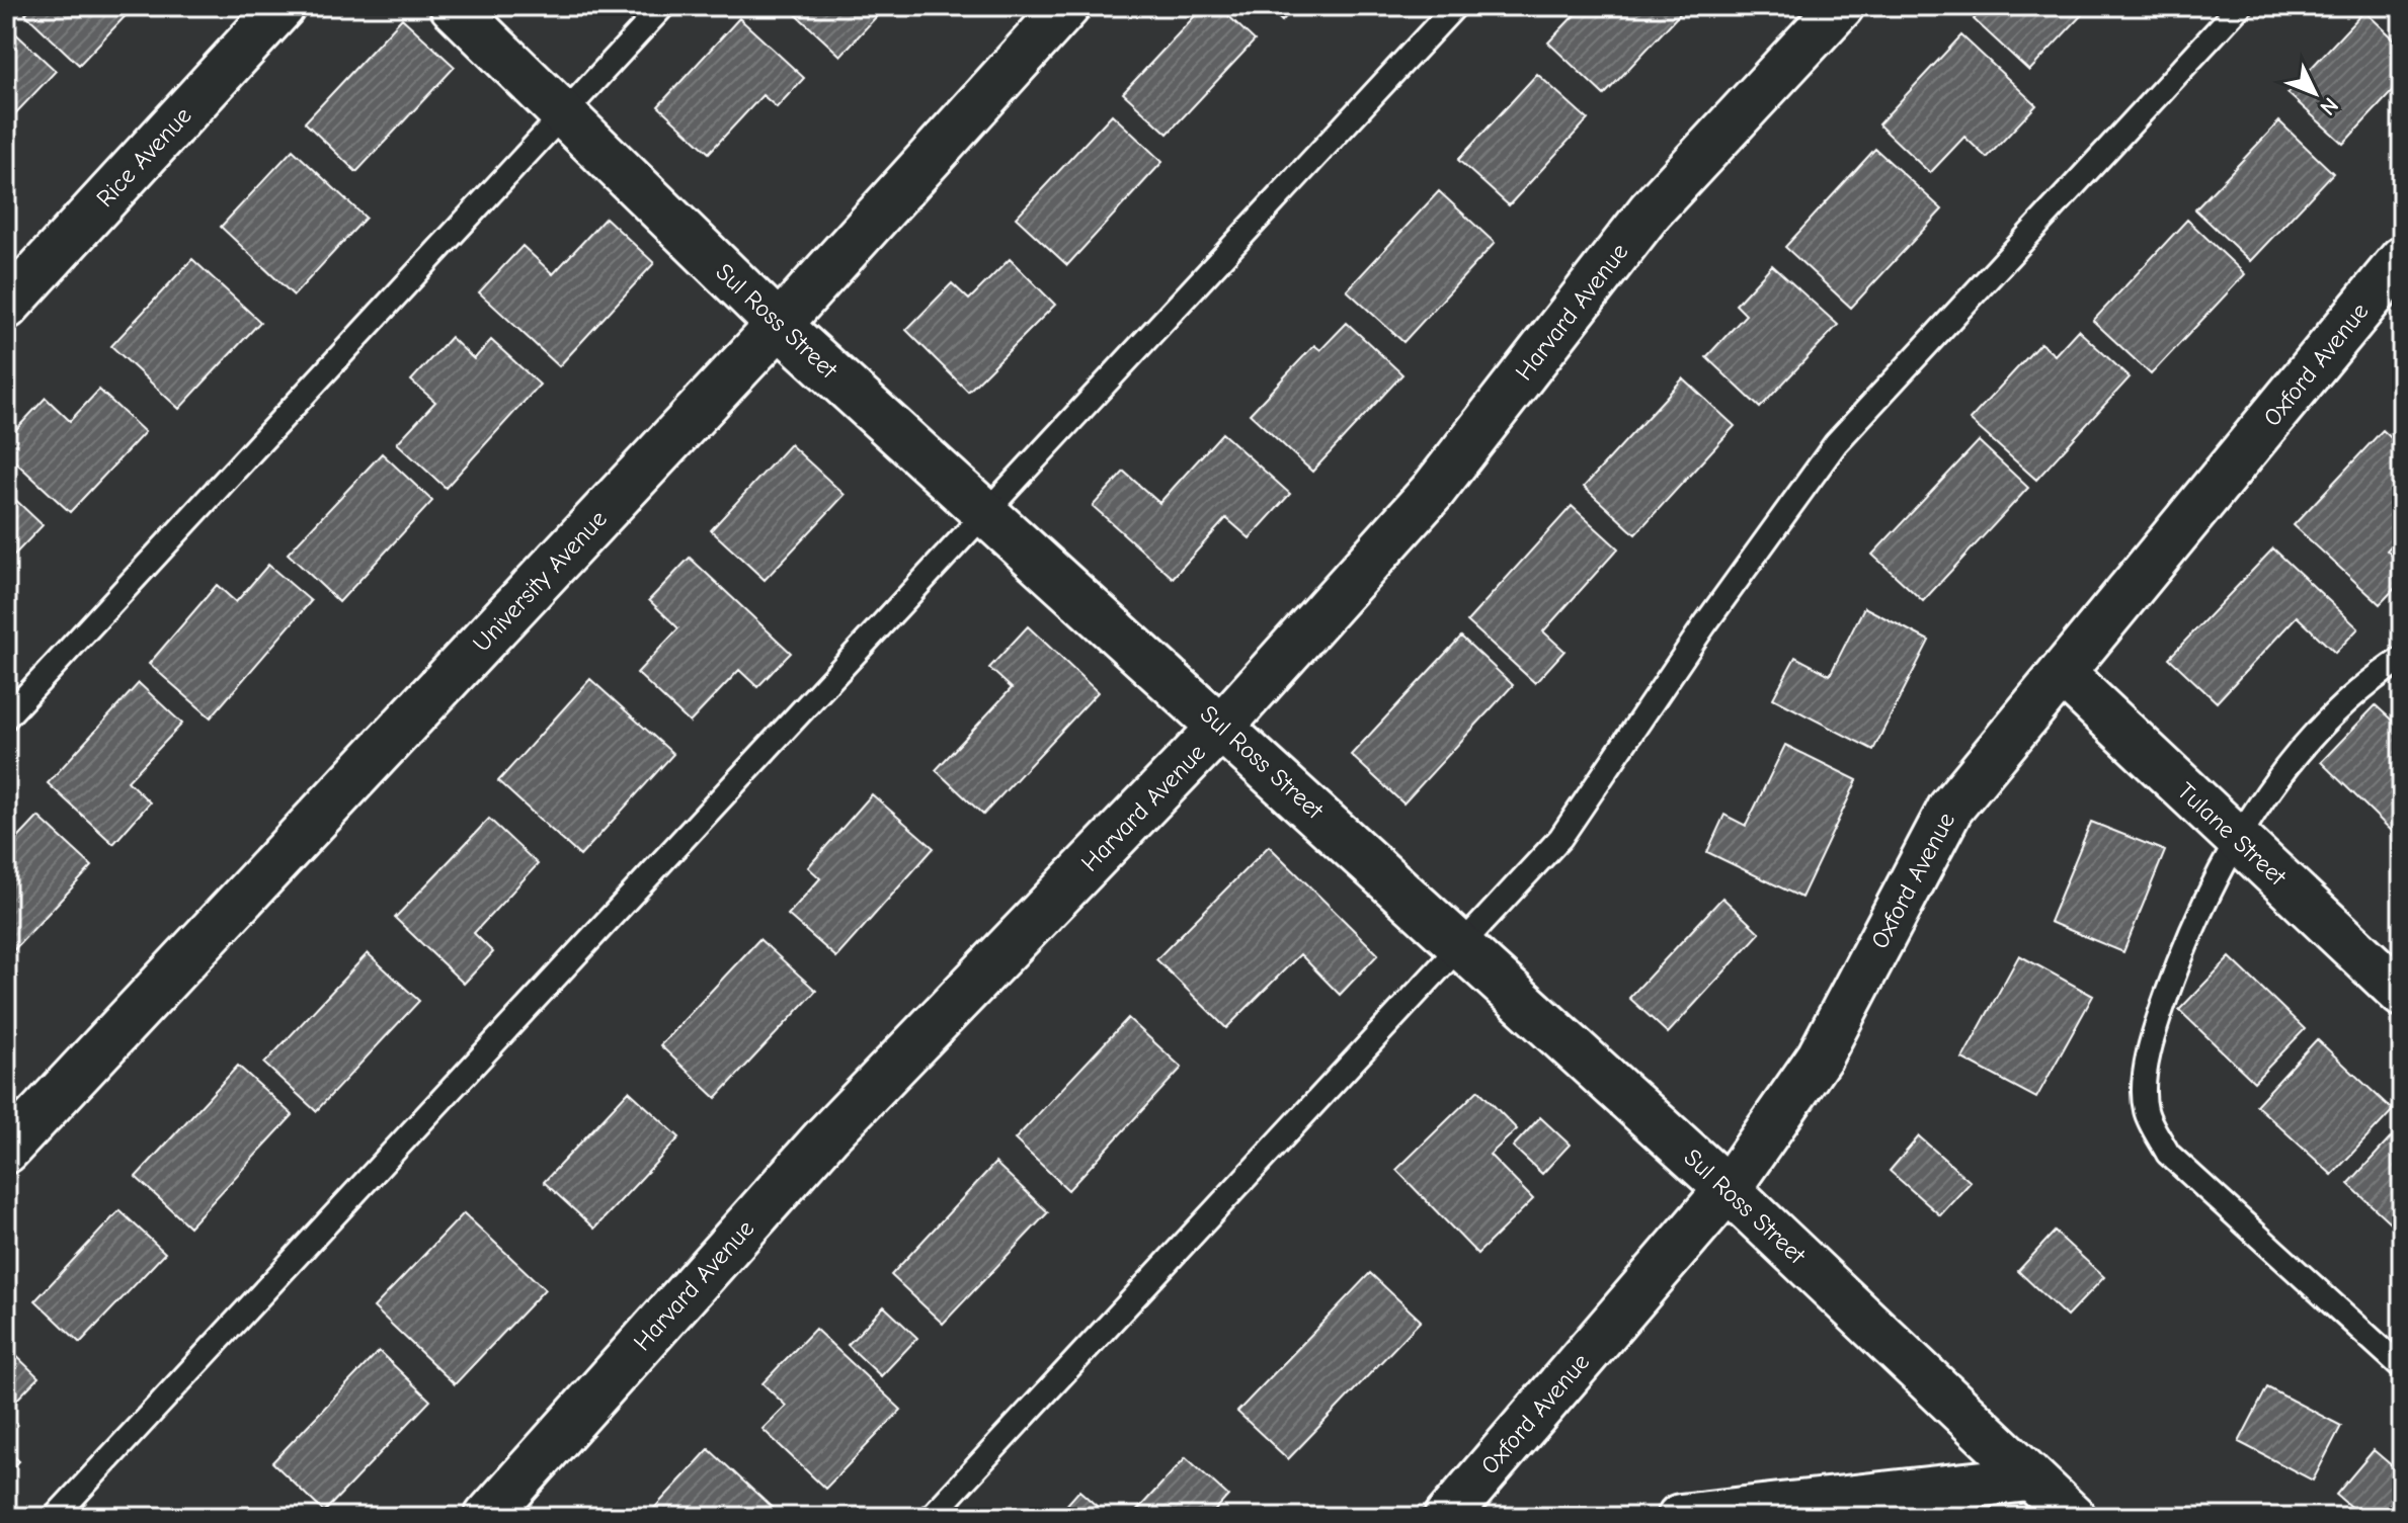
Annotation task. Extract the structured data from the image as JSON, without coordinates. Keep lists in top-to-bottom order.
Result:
{
  "streets": {
    "street": [
      "Rice Avenue",
      "Harvard Avenue",
      "Sul Ross Street",
      "Oxford Avenue",
      "University Avenue",
      "Tulane Street"
    ]
  },
  "crossings": [
    ["Harvard Avenue", "Sul Ross Street"],
    ["Sul Ross Street", "Oxford Avenue"],
    ["Sul Ross Street", "University Avenue"],
    ["Oxford Avenue", "Tulane Street"]
  ],
  "north": "bottom right"
}
